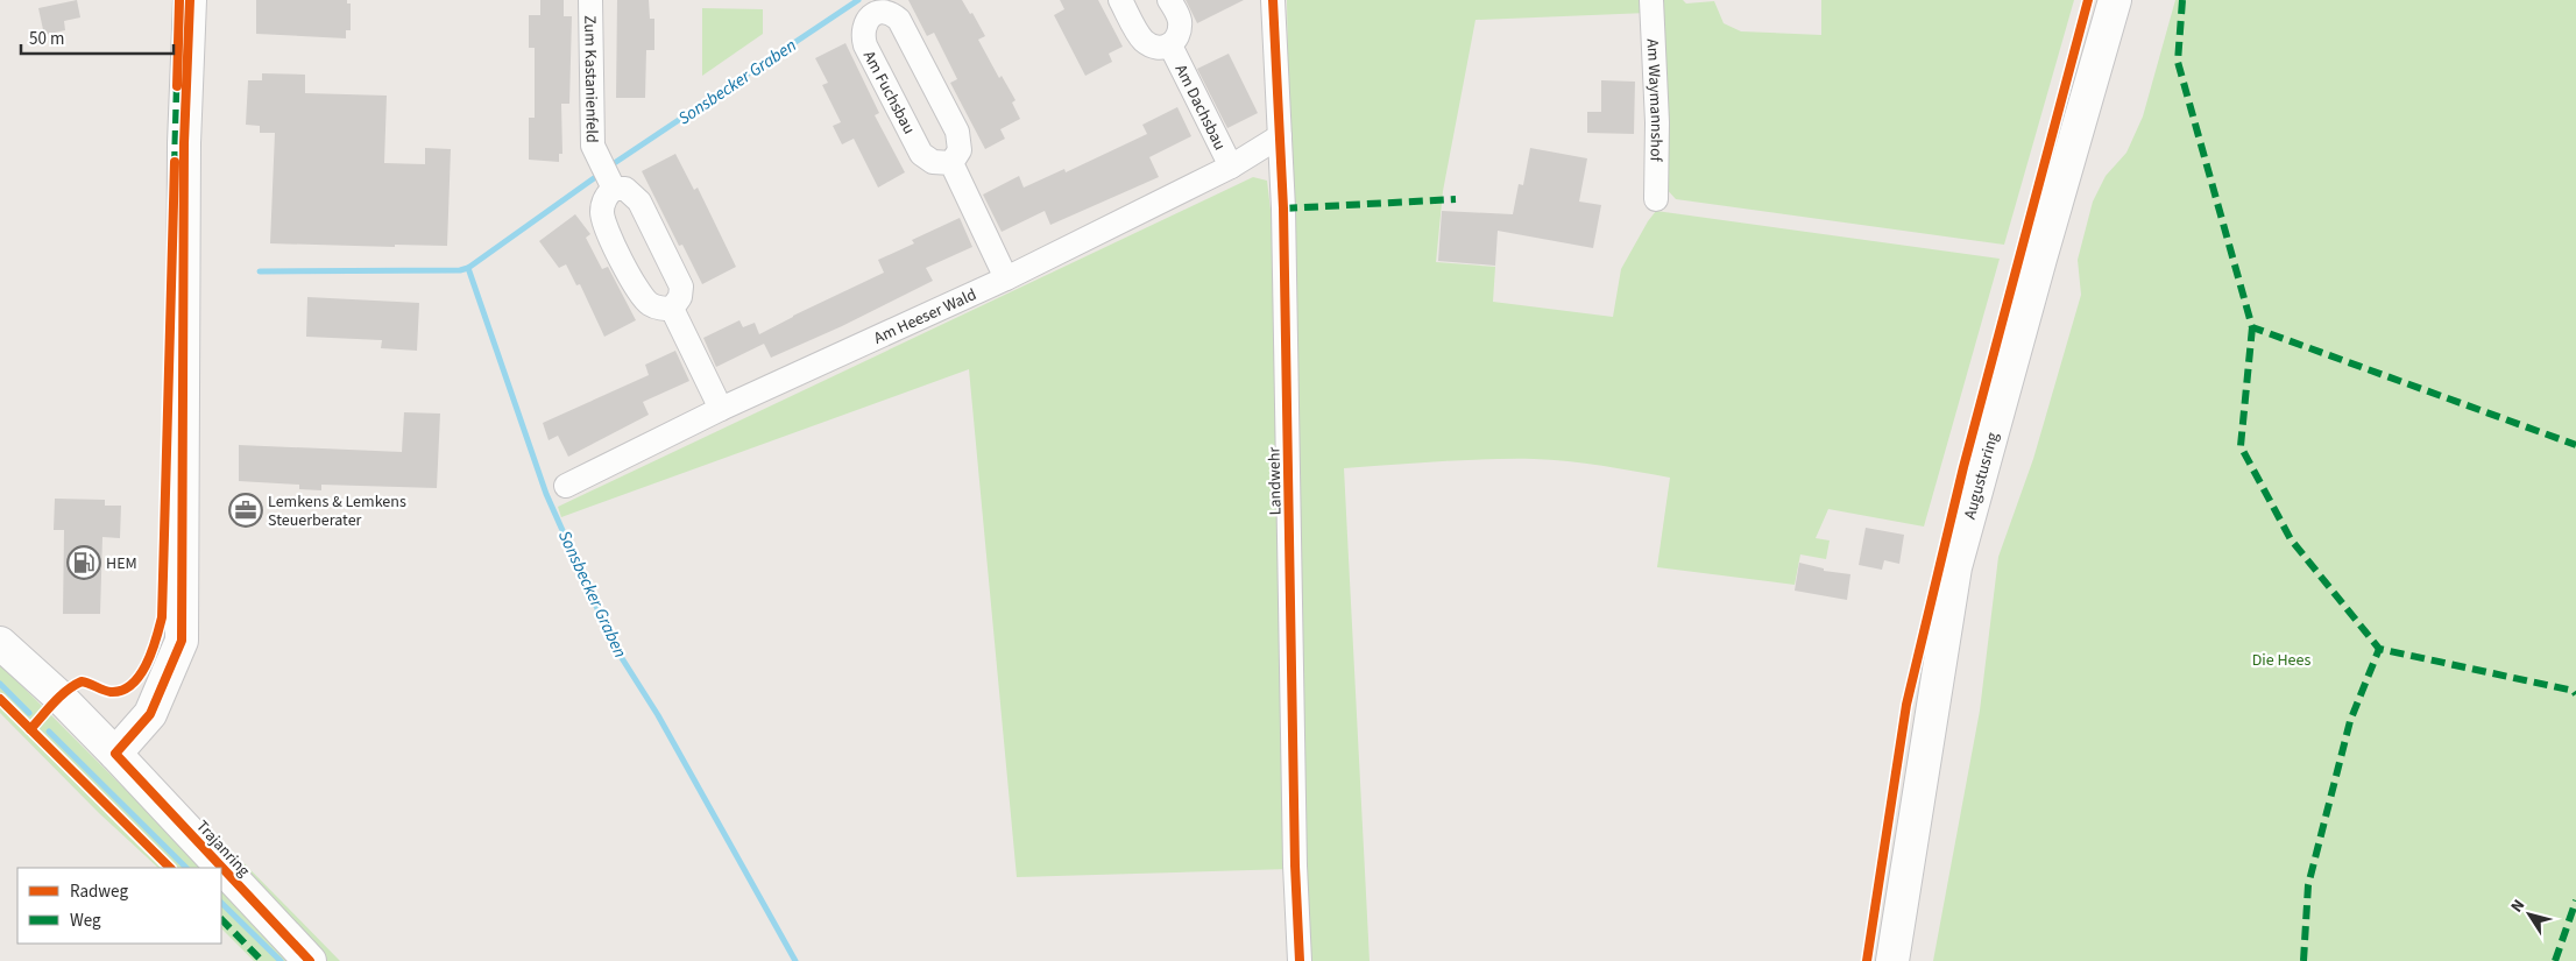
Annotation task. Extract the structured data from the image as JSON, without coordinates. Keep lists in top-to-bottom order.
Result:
{
  "streets": {
    "main road": ["Augustusring", "Trajanring"],
    "street": [
      "Zum Kastanienfeld",
      "Am Fuchsbau",
      "Am Waymannshof",
      "Am Dachsbau",
      "Am Heeser Wald",
      "Landwehr"
    ]
  },
  "crossings": [
    ["Am Dachsbau", "Am Heeser Wald"],
    ["Am Heeser Wald", "Landwehr"]
  ],
  "water": ["Sonsbecker Graben"],
  "parks": ["Die Hees"],
  "places": {
    "office": ["Lemkens & Lemkens Steuerberater"],
    "fuel station": ["HEM"]
  },
  "legend": ["Radweg", "Weg"],
  "scale_bar": "50 m",
  "north": "top left"
}
